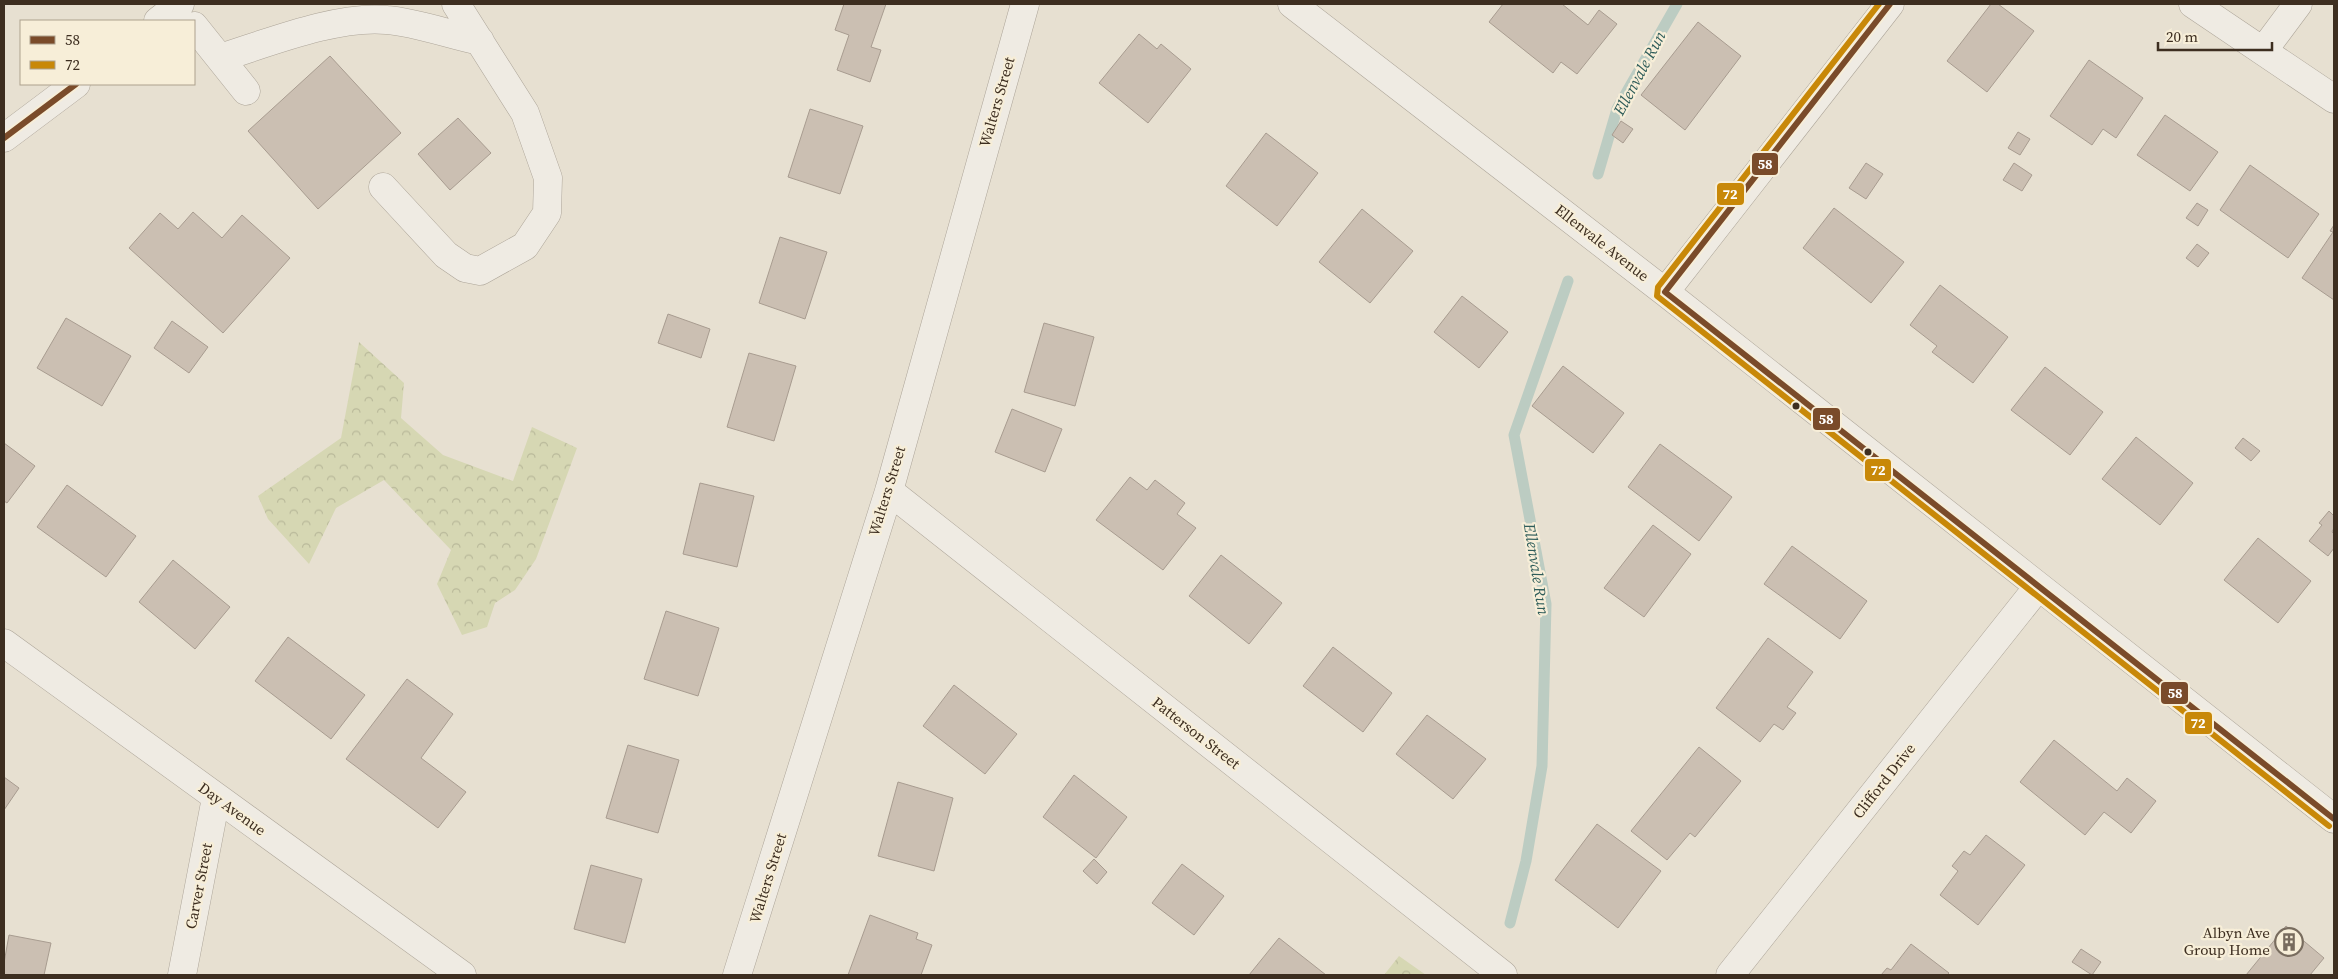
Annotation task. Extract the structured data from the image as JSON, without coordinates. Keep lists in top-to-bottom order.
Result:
{
  "streets": {
    "street": [
      "Walters Street",
      "Ellenvale Avenue",
      "Patterson Street",
      "Clifford Drive",
      "Day Avenue",
      "Carver Street"
    ]
  },
  "crossings": [
    ["Walters Street", "Patterson Street"],
    ["Ellenvale Avenue", "Clifford Drive"],
    ["Day Avenue", "Carver Street"]
  ],
  "water": ["Ellenvale Run"],
  "places": {
    "building": ["Albyn Ave Group Home"]
  },
  "lines": ["transit line 58", "transit line 72"],
  "legend": ["58", "72"],
  "scale_bar": "20 m"
}
